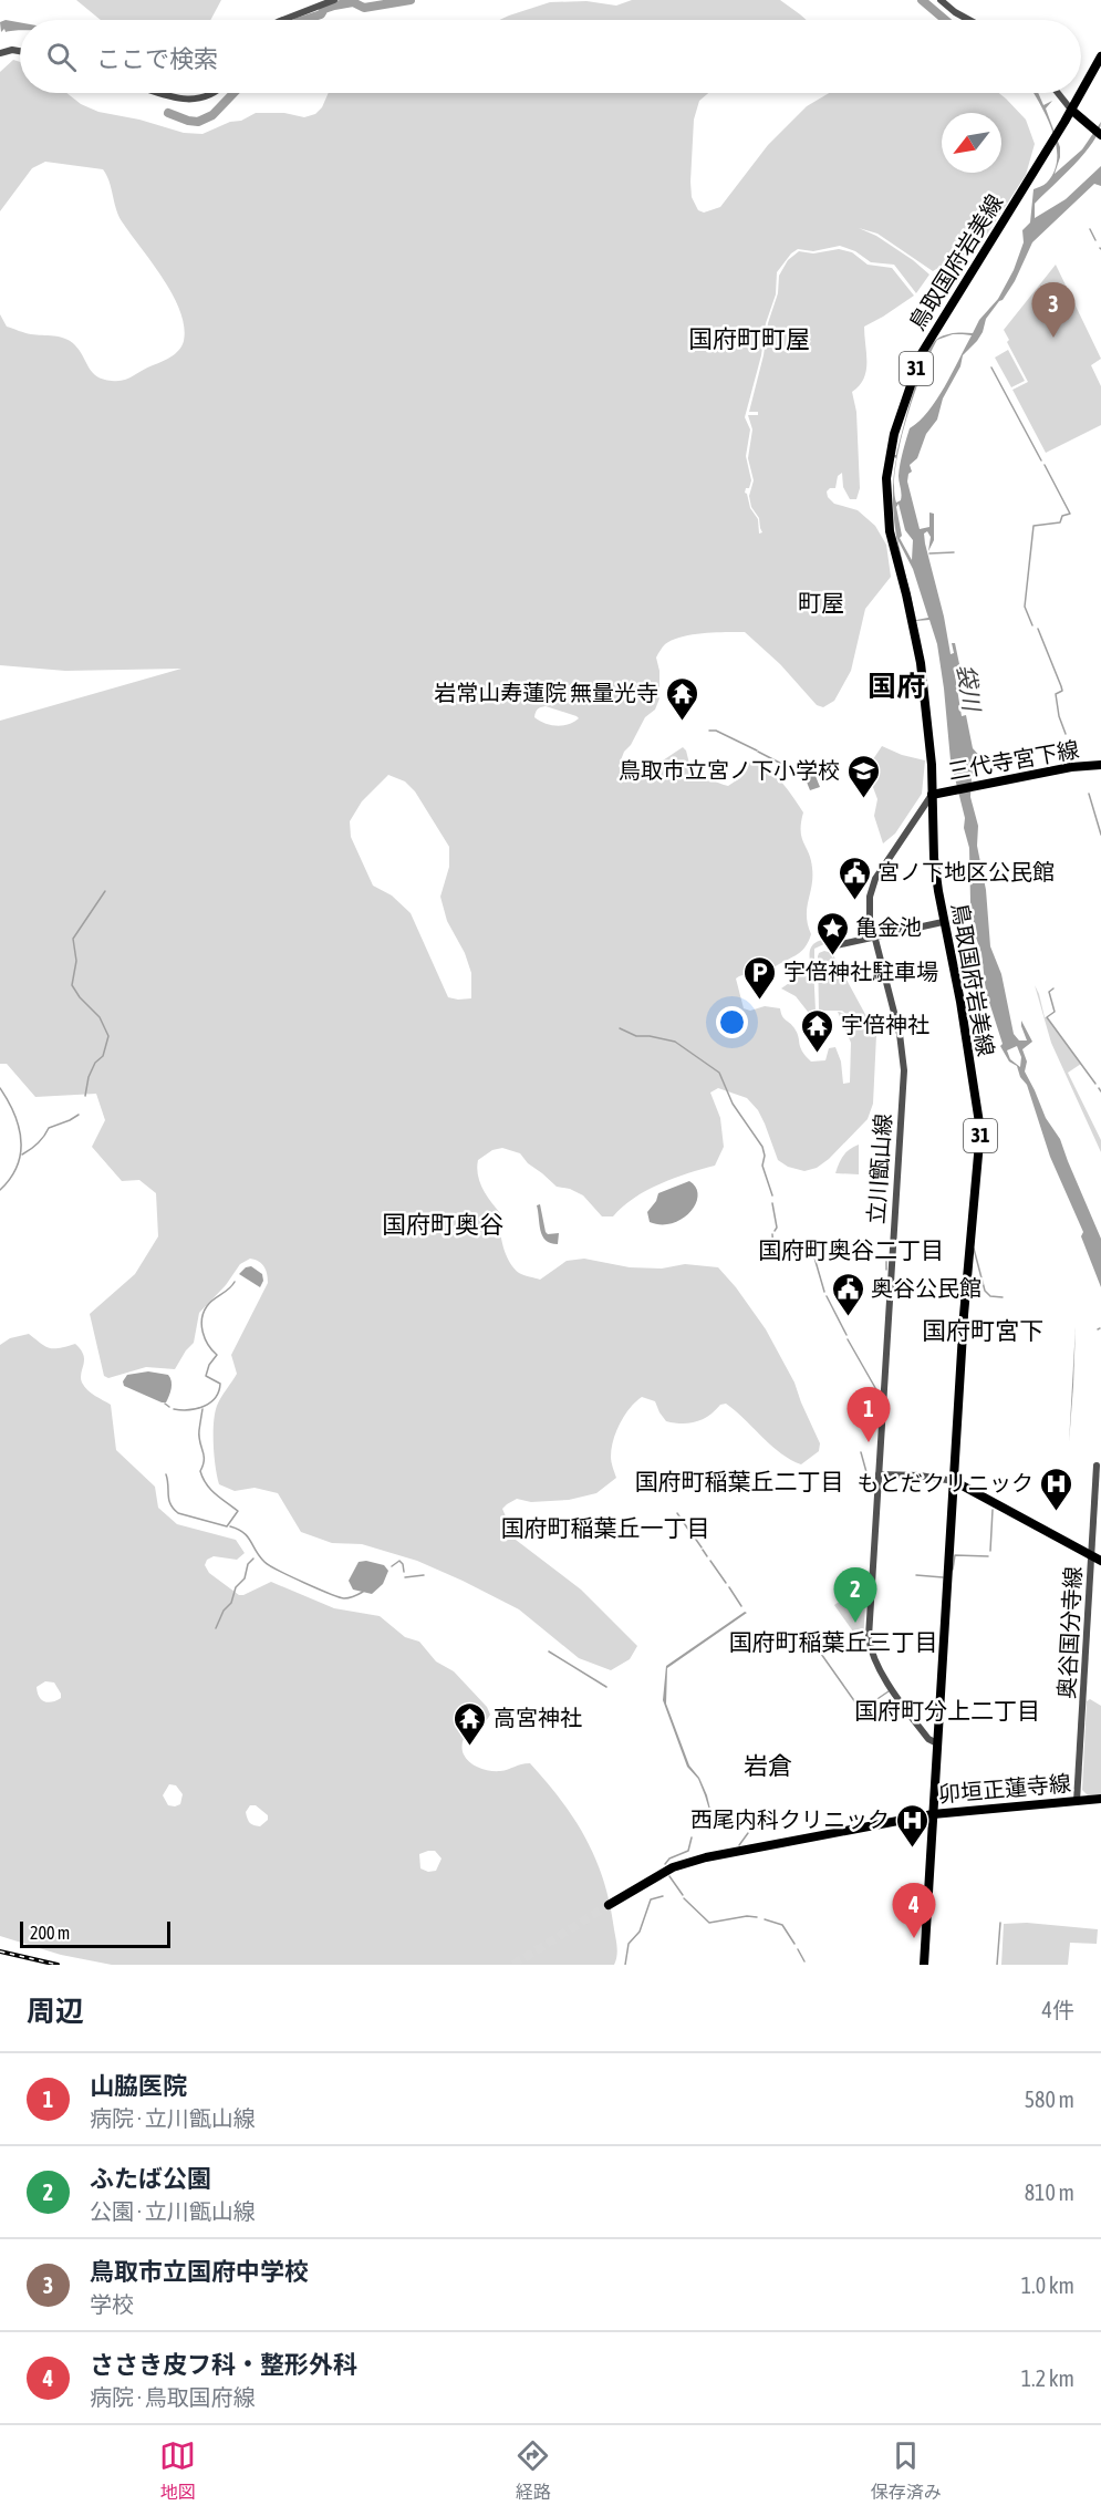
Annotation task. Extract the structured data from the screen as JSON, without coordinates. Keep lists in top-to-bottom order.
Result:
{
  "streets": {
    "main road": [
      "鳥取国府岩美線",
      "31",
      "三代寺宮下線",
      "卯垣正蓮寺線"
    ],
    "street": ["立川甑山線", "奥谷国分寺線"]
  },
  "crossings": [
    ["鳥取国府岩美線", "三代寺宮下線"],
    ["鳥取国府岩美線", "立川甑山線"],
    ["鳥取国府岩美線", "卯垣正蓮寺線"],
    ["三代寺宮下線", "立川甑山線"],
    ["奥谷国分寺線", "卯垣正蓮寺線"]
  ],
  "districts": [
    "国府町町屋",
    "町屋",
    "国府",
    "国府町奥谷",
    "国府町奥谷二丁目",
    "国府町宮下",
    "国府町稲葉丘二丁目",
    "国府町稲葉丘一丁目",
    "国府町稲葉丘三丁目",
    "国府町分上二丁目",
    "岩倉"
  ],
  "water": ["袋川"],
  "places": {
    "temple": ["岩常山寿蓮院 無量光寺", "宇倍神社", "高宮神社"],
    "school or university": ["鳥取市立宮ノ下小学校"],
    "public building": ["宮ノ下地区公民館", "奥谷公民館"],
    "place": ["亀金池"],
    "parking": ["宇倍神社駐車場"],
    "hospital": ["もとだクリニック", "西尾内科クリニック"]
  },
  "scale_bar": "200 m",
  "north": "bottom left",
  "page": {
    "search": "ここで検索",
    "pins": [
      "3",
      "1",
      "2",
      "4"
    ],
    "scale": "200 m",
    "heading": ["周辺", "4件"],
    "list": [
      {
        "mark": "1",
        "name": "山脇医院",
        "note": "病院 · 立川甑山線",
        "value": "580 m"
      },
      {
        "mark": "2",
        "name": "ふたば公園",
        "note": "公園 · 立川甑山線",
        "value": "810 m"
      },
      {
        "mark": "3",
        "name": "鳥取市立国府中学校",
        "note": "学校",
        "value": "1.0 km"
      },
      {
        "mark": "4",
        "name": "ささき皮フ科・整形外科",
        "note": "病院 · 鳥取国府線",
        "value": "1.2 km"
      }
    ],
    "nav": ["地図", "経路", "保存済み"]
  }
}
